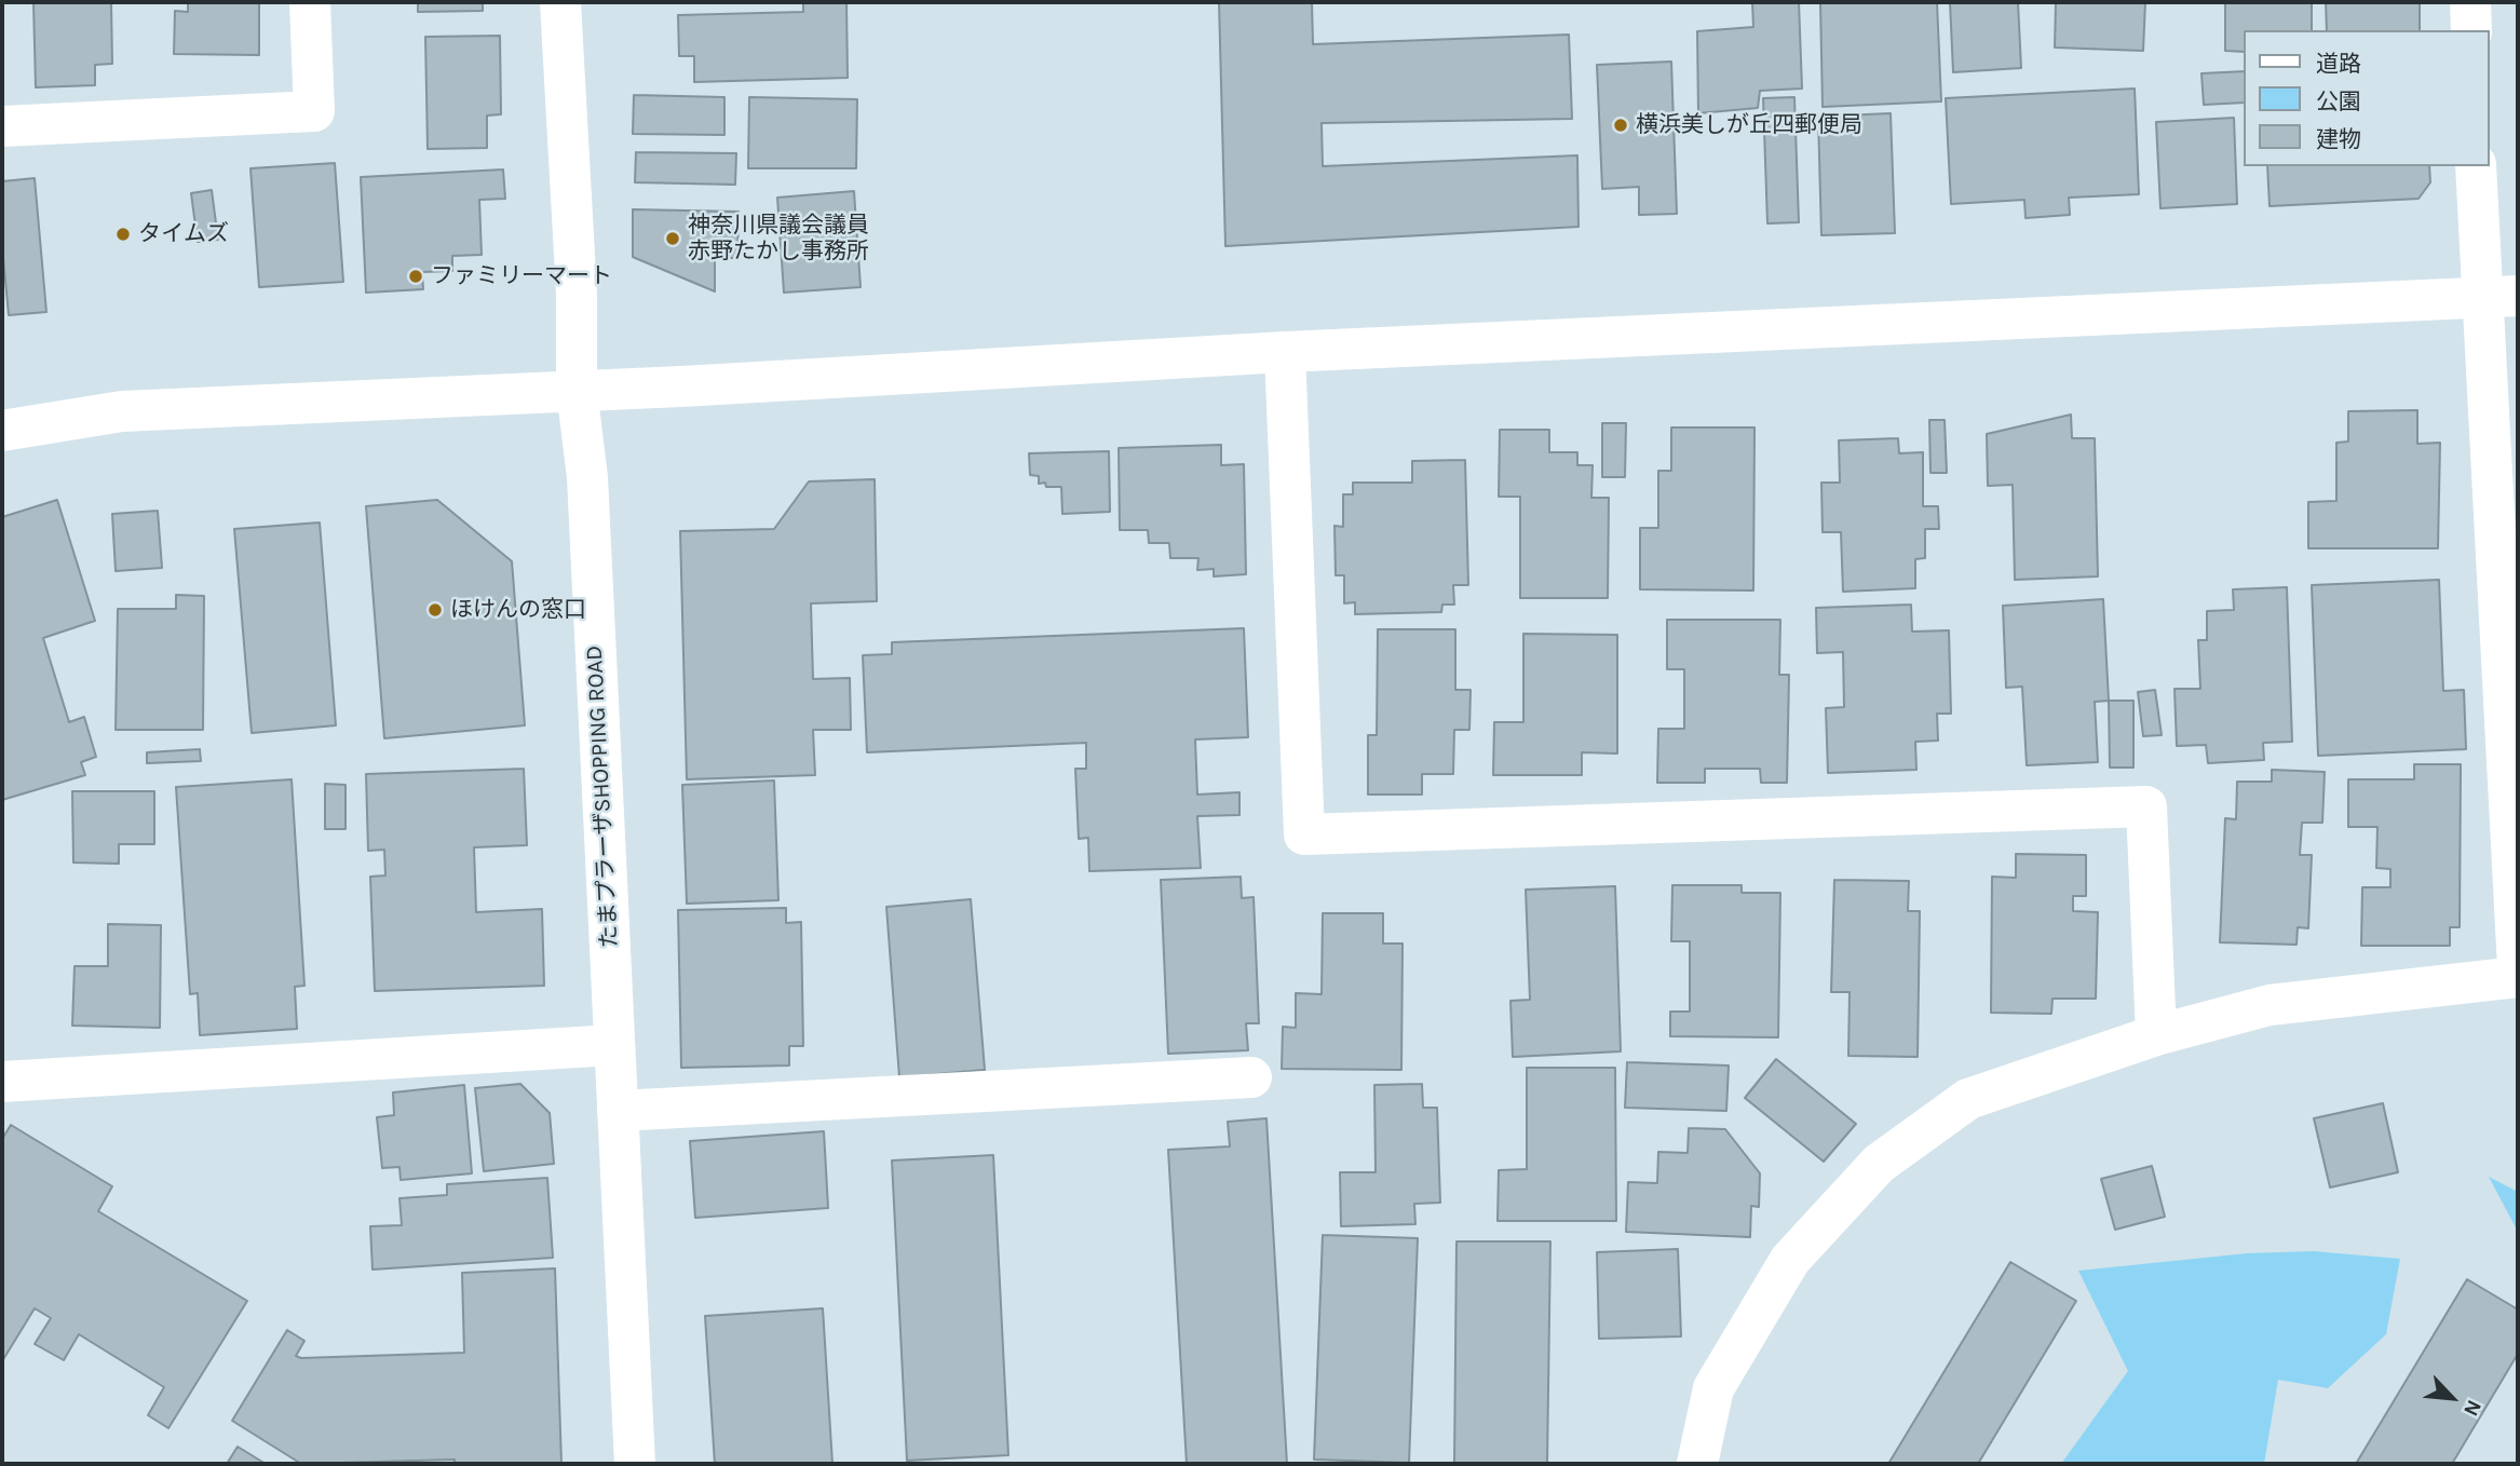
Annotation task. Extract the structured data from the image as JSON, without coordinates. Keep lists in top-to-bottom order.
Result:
{
  "streets": {
    "street": ["たまプラーザSHOPPING ROAD"]
  },
  "places": [
    "横浜美しが丘四郵便局",
    "タイムズ",
    "神奈川県議会議員 赤野たかし事務所",
    "ファミリーマート",
    "ほけんの窓口"
  ],
  "legend": ["道路", "公園", "建物"],
  "north": "bottom right"
}
